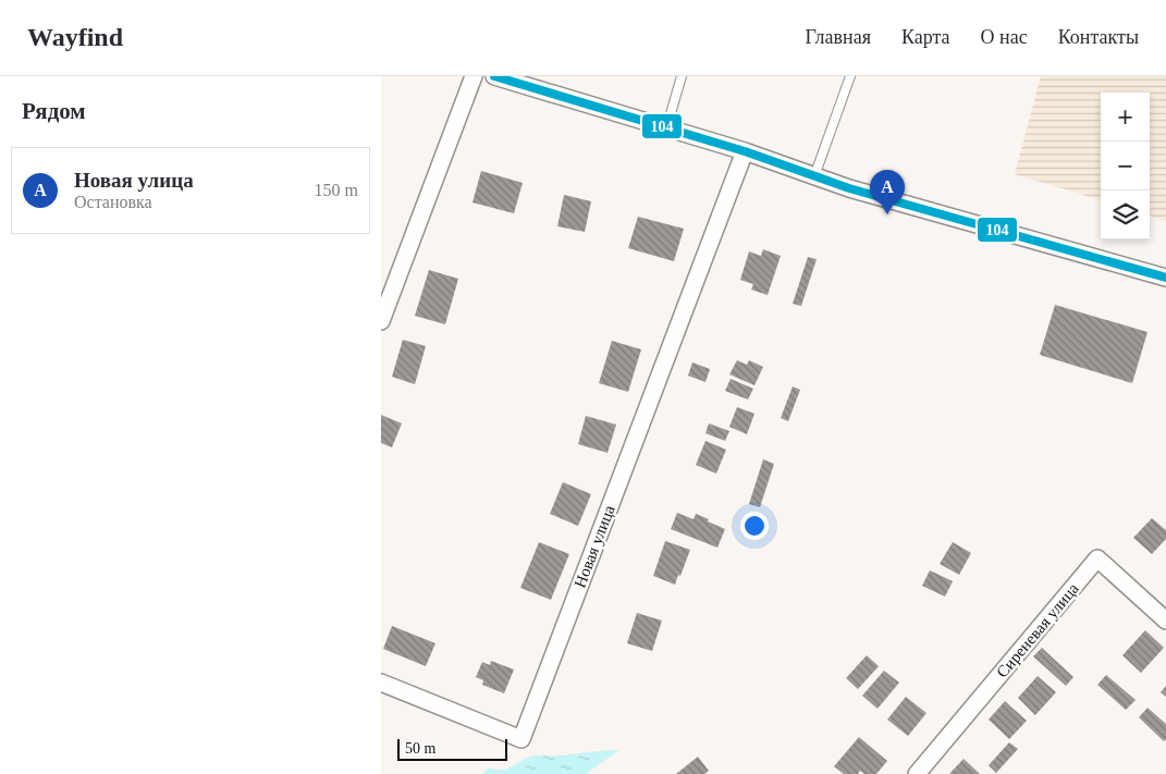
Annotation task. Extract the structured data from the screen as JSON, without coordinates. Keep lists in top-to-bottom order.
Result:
{
  "streets": {
    "street": ["Новая улица", "Сиреневая улица"]
  },
  "lines": ["transit line 104"],
  "scale_bar": "50 m",
  "page": {
    "header": "Wayfind",
    "nav": [
      "Главная",
      "Карта",
      "О нас",
      "Контакты"
    ],
    "heading": "Рядом",
    "map_buttons": ["+", "−"],
    "list": [
      {
        "mark": "A",
        "name": "Новая улица",
        "note": "Остановка",
        "value": "150 m"
      }
    ],
    "pins": "A",
    "scale": "50 m"
  }
}
